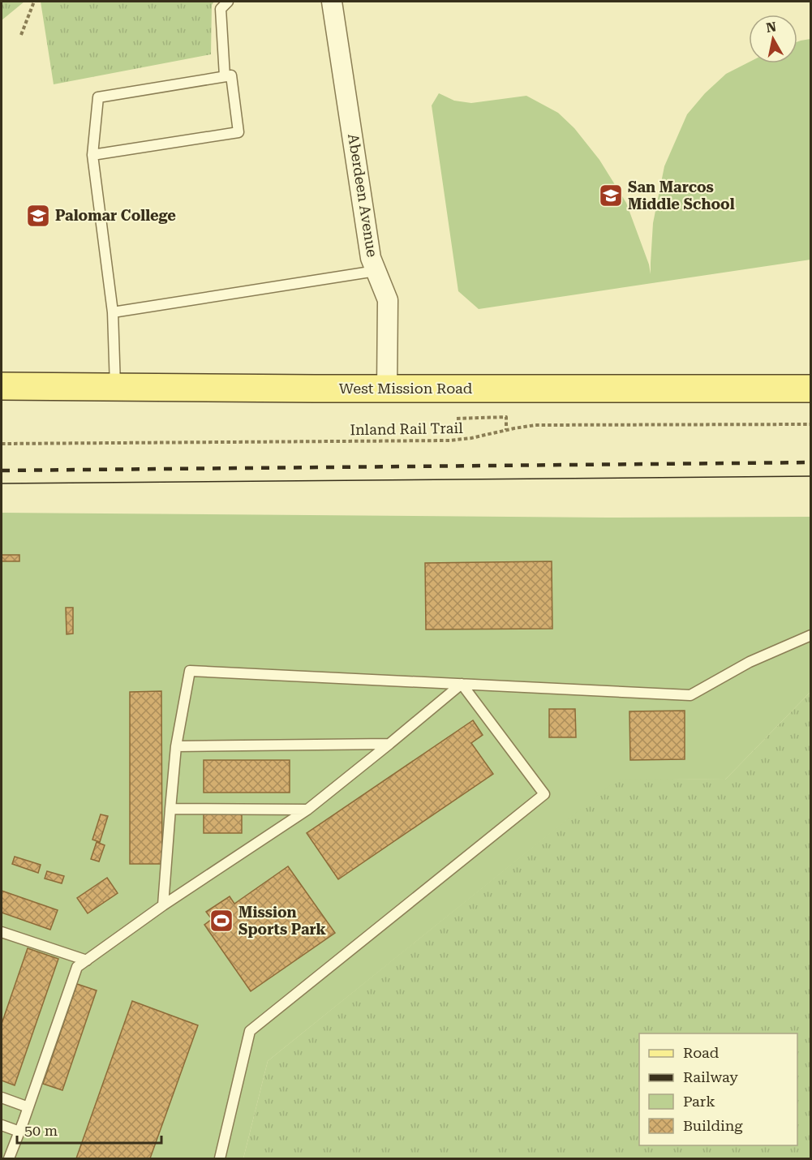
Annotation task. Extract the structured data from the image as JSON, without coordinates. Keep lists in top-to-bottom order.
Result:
{
  "streets": {
    "main road": ["West Mission Road"],
    "street": ["Aberdeen Avenue"],
    "path": ["Inland Rail Trail"]
  },
  "crossings": [
    ["Aberdeen Avenue", "West Mission Road"]
  ],
  "places": {
    "school or university": ["San Marcos Middle School", "Palomar College"],
    "sports": ["Mission Sports Park"]
  },
  "legend": [
    "Road",
    "Railway",
    "Park",
    "Building"
  ],
  "scale_bar": "50 m",
  "north": "top"
}
